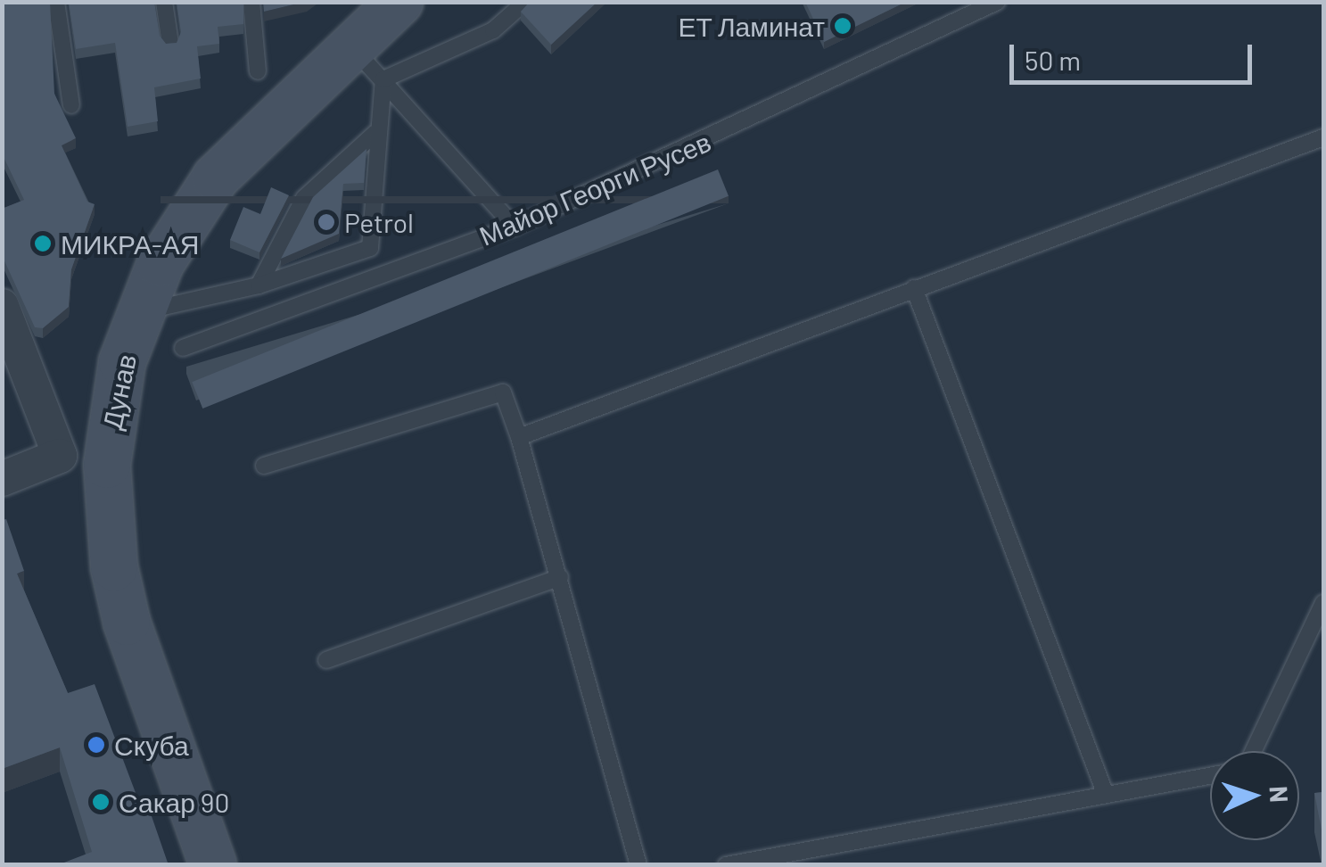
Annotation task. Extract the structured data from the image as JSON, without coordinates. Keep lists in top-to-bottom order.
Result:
{
  "streets": {
    "main road": ["Дунав"],
    "lane": ["Майор Георги Русев"]
  },
  "places": [
    "ЕТ Ламинат",
    "Petrol",
    "МИКРА-АЯ",
    "Скуба",
    "Сакар 90"
  ],
  "scale_bar": "50 m",
  "north": "right"
}
